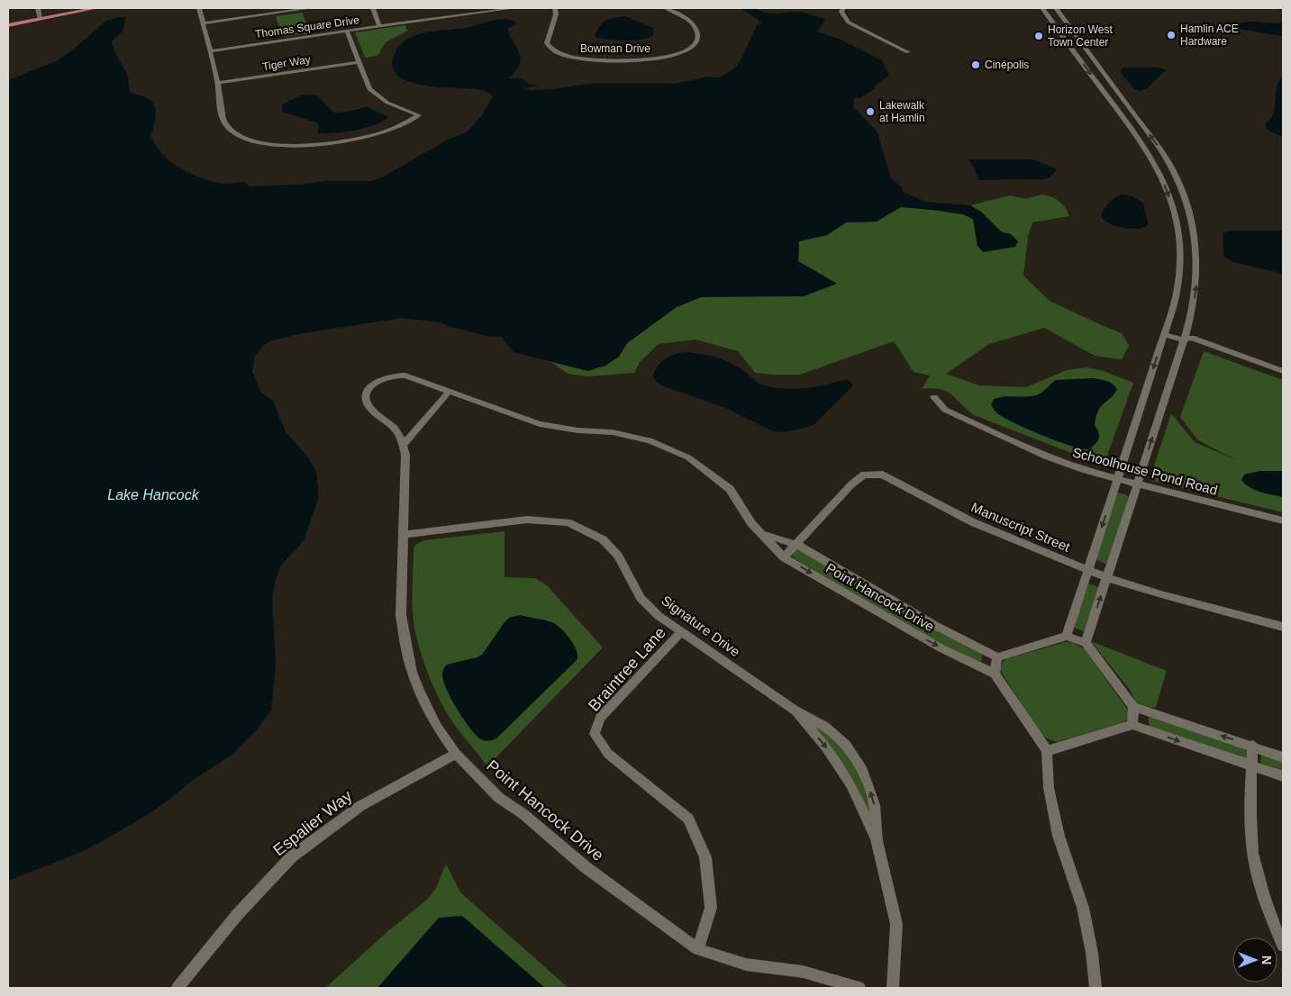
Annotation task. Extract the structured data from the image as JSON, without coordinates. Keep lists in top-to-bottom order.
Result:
{
  "streets": {
    "street": [
      "Thomas Square Drive",
      "Bowman Drive",
      "Tiger Way",
      "Schoolhouse Pond Road",
      "Manuscript Street",
      "Point Hancock Drive",
      "Signature Drive",
      "Braintree Lane",
      "Espalier Way"
    ]
  },
  "crossings": [
    ["Manuscript Street", "Point Hancock Drive"],
    ["Point Hancock Drive", "Signature Drive"],
    ["Point Hancock Drive", "Braintree Lane"],
    ["Point Hancock Drive", "Espalier Way"],
    ["Signature Drive", "Braintree Lane"]
  ],
  "water": ["Lake Hancock"],
  "places": [
    "Hamlin ACE Hardware",
    "Horizon West Town Center",
    "Cinépolis",
    "Lakewalk at Hamlin"
  ],
  "north": "right"
}
